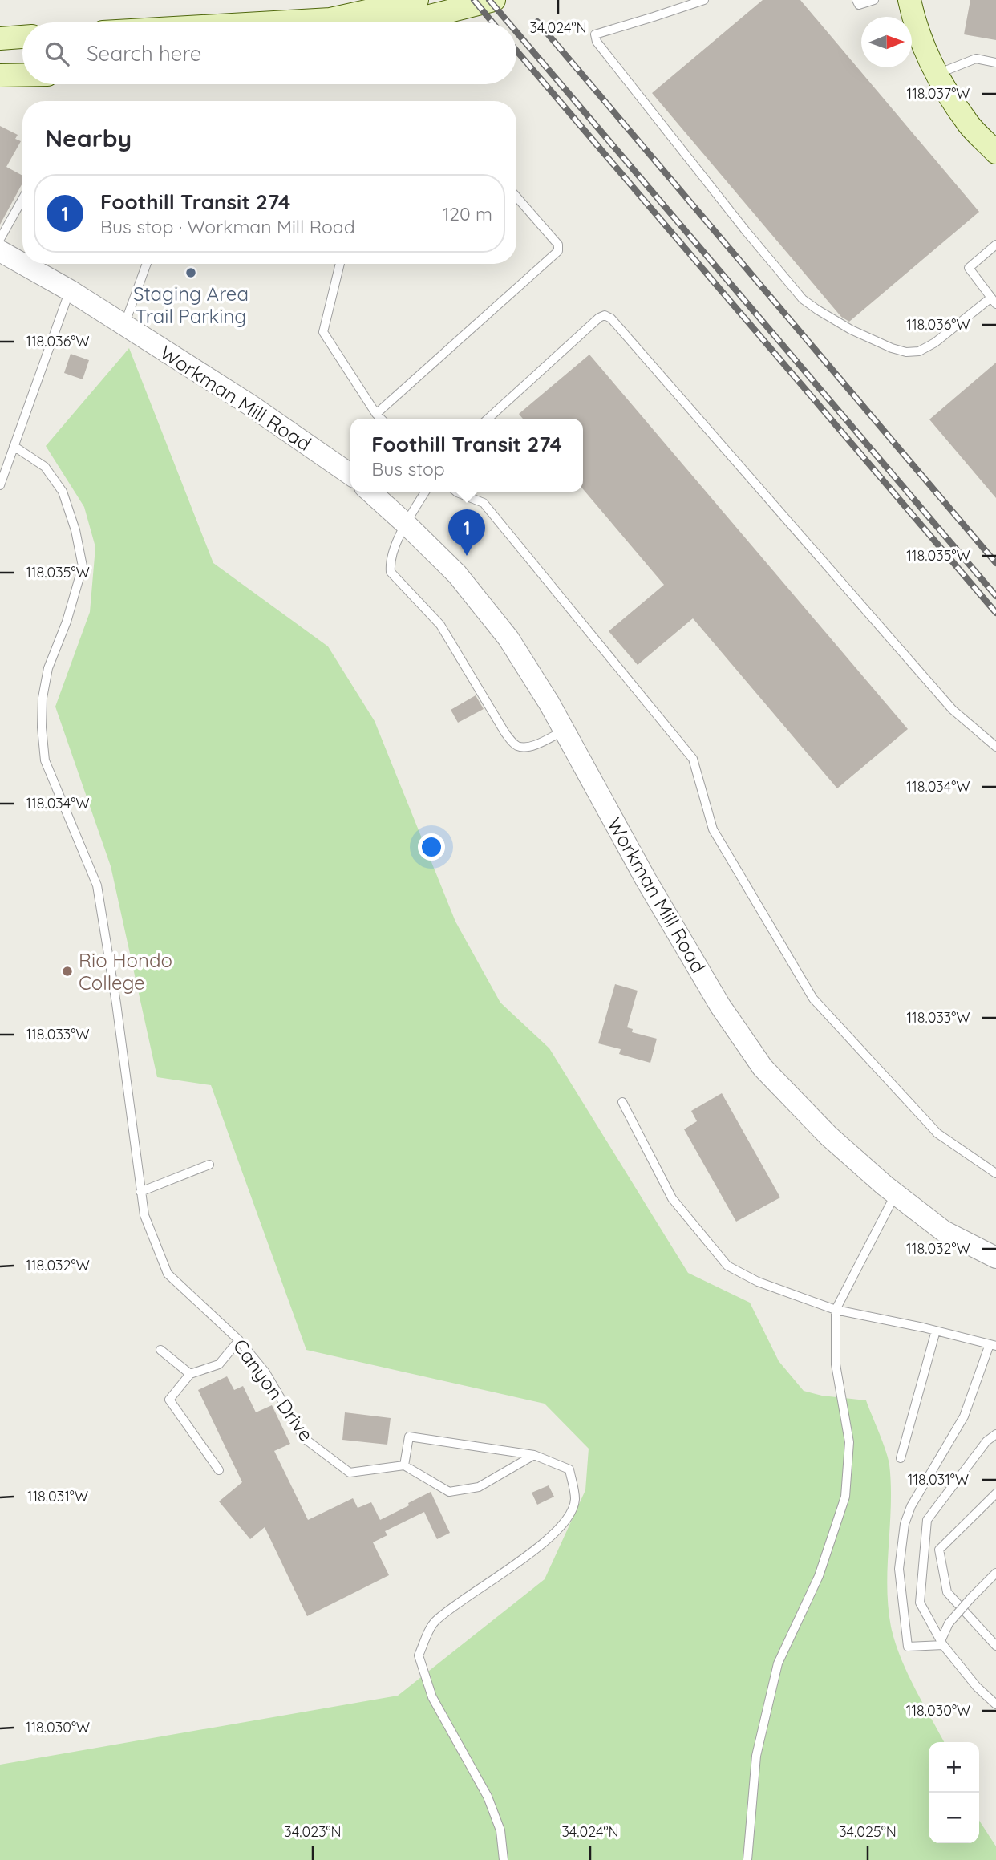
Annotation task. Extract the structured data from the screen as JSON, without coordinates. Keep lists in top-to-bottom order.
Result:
{
  "streets": {
    "street": ["Workman Mill Road"],
    "lane": ["Canyon Drive"]
  },
  "places": ["Staging Area Trail Parking", "Rio Hondo College"],
  "north": "right",
  "page": {
    "search": "Search here",
    "heading": "Nearby",
    "list": [
      {
        "mark": "1",
        "name": "Foothill Transit 274",
        "note": "Bus stop · Workman Mill Road",
        "value": "120 m"
      }
    ],
    "popup": ["Foothill Transit 274", "Bus stop"],
    "pins": "1",
    "map_buttons": ["+", "−"]
  },
  "coordinates": [
    "34.024°N",
    "118.037°W",
    "118.036°W",
    "118.035°W",
    "118.034°W",
    "118.033°W",
    "118.032°W",
    "118.031°W",
    "118.030°W",
    "34.023°N",
    "34.025°N"
  ]
}
